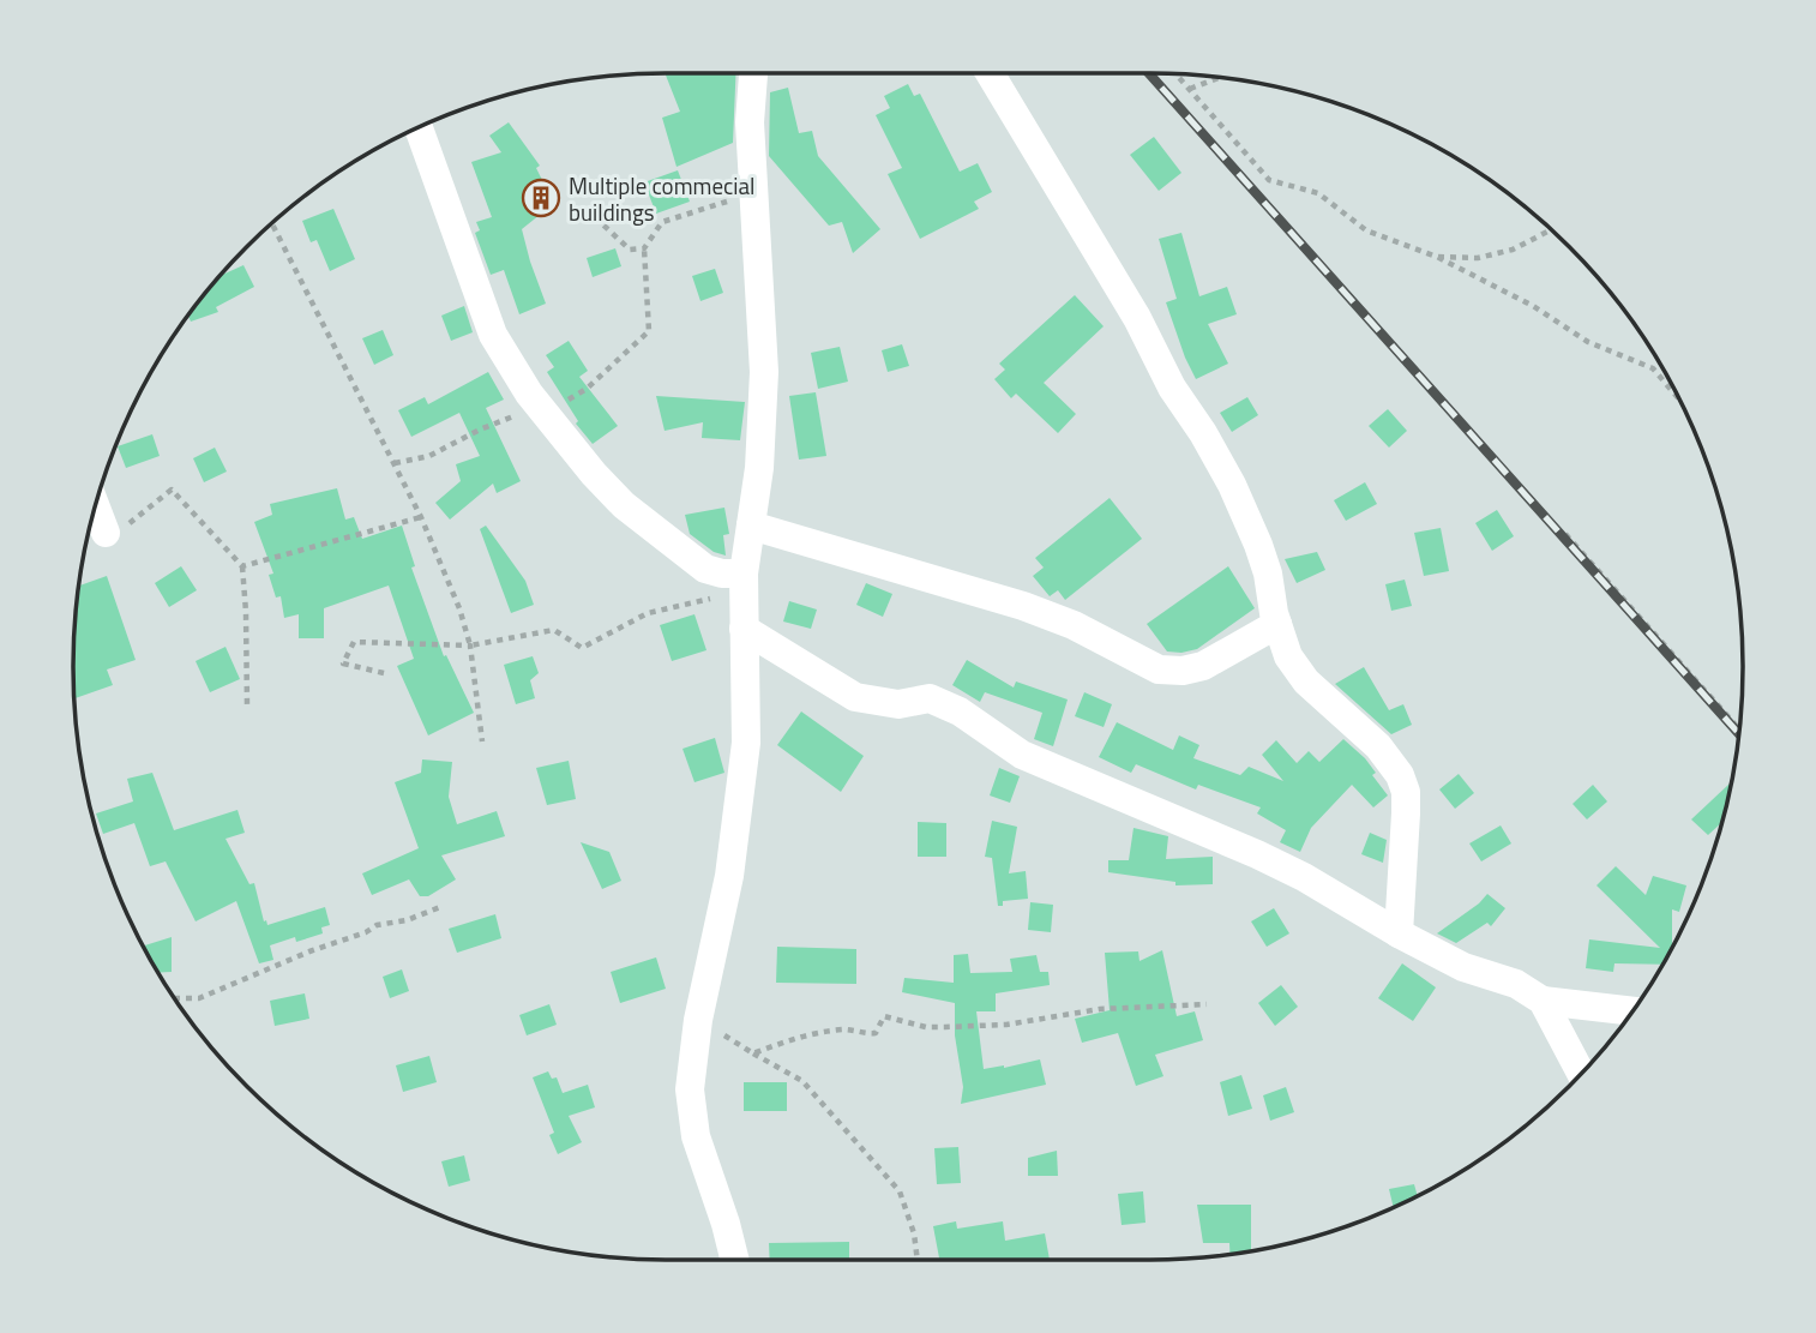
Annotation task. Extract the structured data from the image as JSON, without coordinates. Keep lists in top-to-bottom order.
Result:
{
  "places": {
    "building": ["Multiple commecial buildings"]
  }
}
